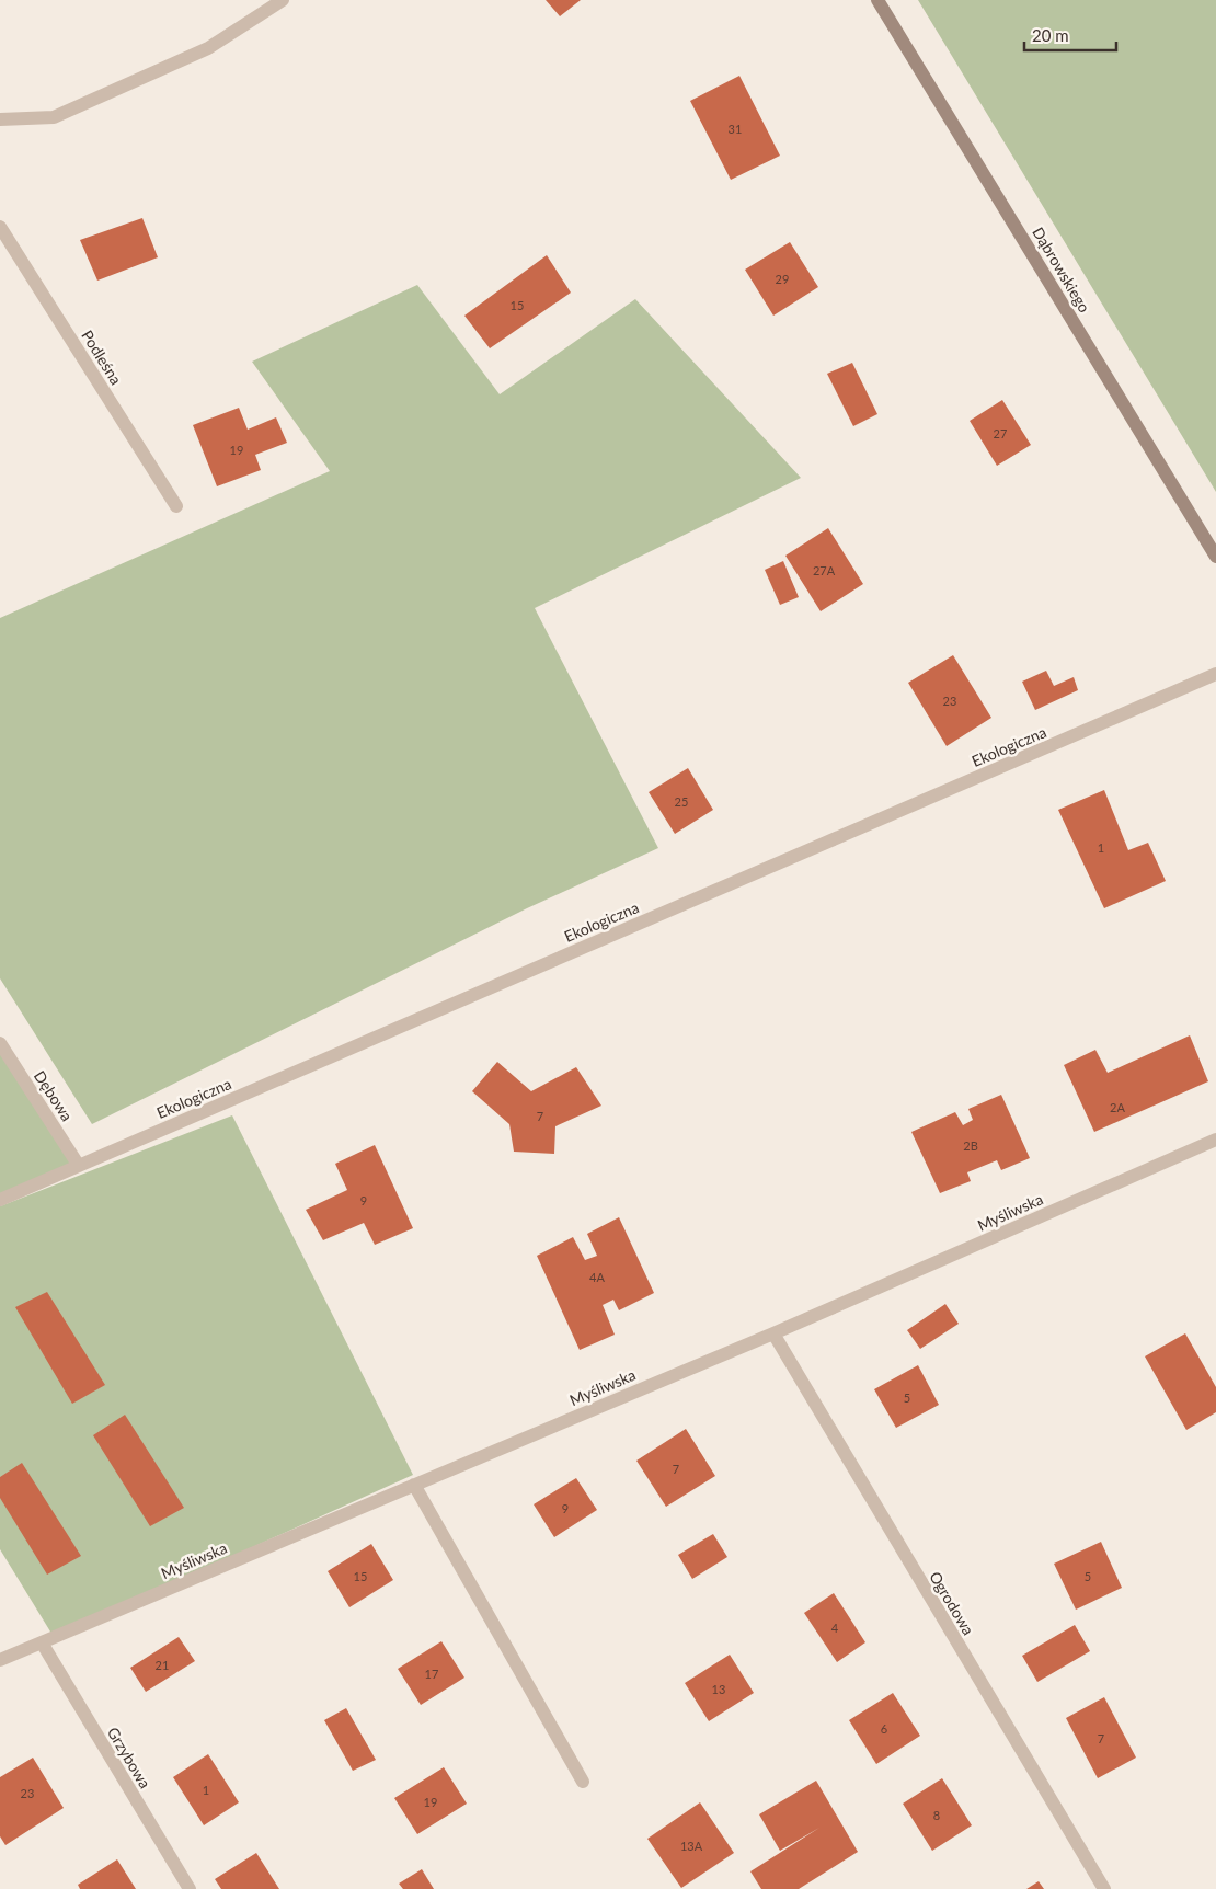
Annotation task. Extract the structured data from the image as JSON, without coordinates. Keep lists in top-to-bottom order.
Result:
{
  "streets": {
    "street": [
      "Dąbrowskiego",
      "Podleśna",
      "Ekologiczna",
      "Dębowa",
      "Myśliwska",
      "Ogrodowa",
      "Grzybowa"
    ]
  },
  "crossings": [
    ["Ekologiczna", "Dębowa"],
    ["Myśliwska", "Ogrodowa"],
    ["Myśliwska", "Grzybowa"]
  ],
  "house_numbers": [
    "31",
    "29",
    "15",
    "27",
    "19",
    "27A",
    "23",
    "25",
    "1",
    "2A",
    "7",
    "2B",
    "9",
    "4A",
    "5",
    "7",
    "9",
    "15",
    "5",
    "4",
    "21",
    "17",
    "13",
    "6",
    "7",
    "1",
    "23",
    "19",
    "8",
    "13A"
  ],
  "scale_bar": "20 m"
}
